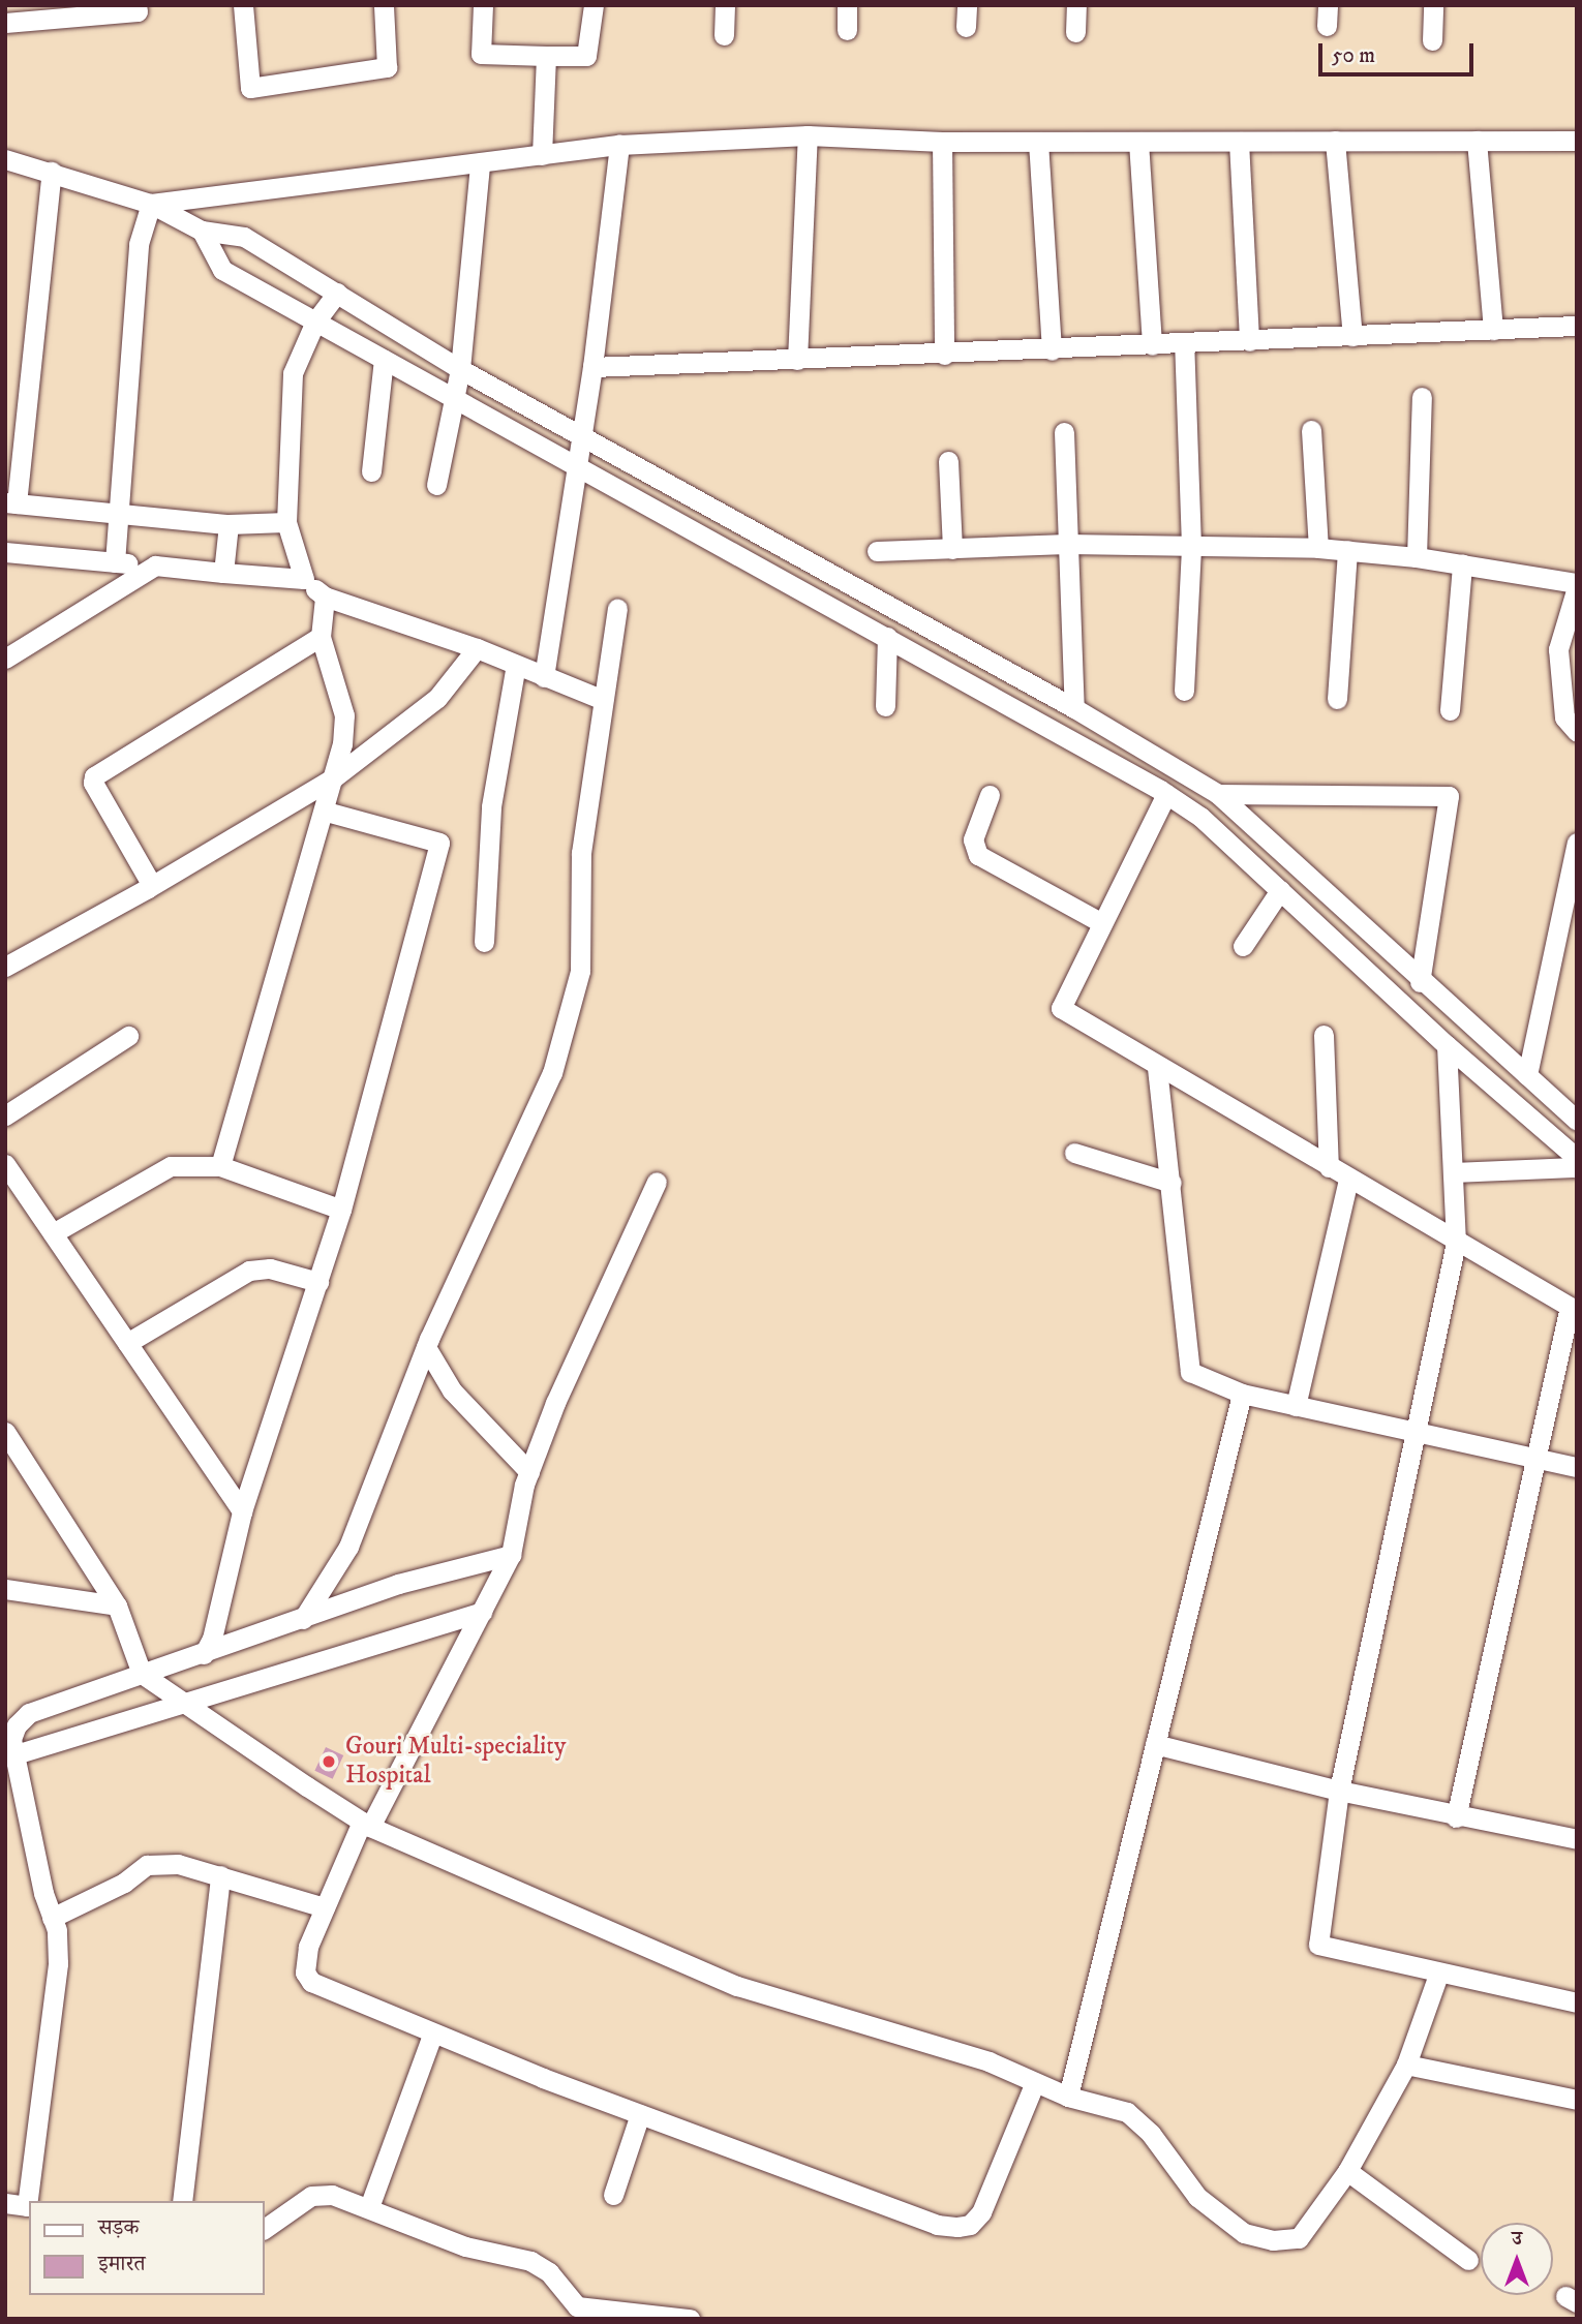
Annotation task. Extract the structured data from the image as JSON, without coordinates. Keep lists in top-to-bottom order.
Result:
{
  "places": ["Gouri Multi-speciality Hospital"],
  "legend": ["सड़क", "इमारत"],
  "scale_bar": "50 m",
  "north": "top"
}
